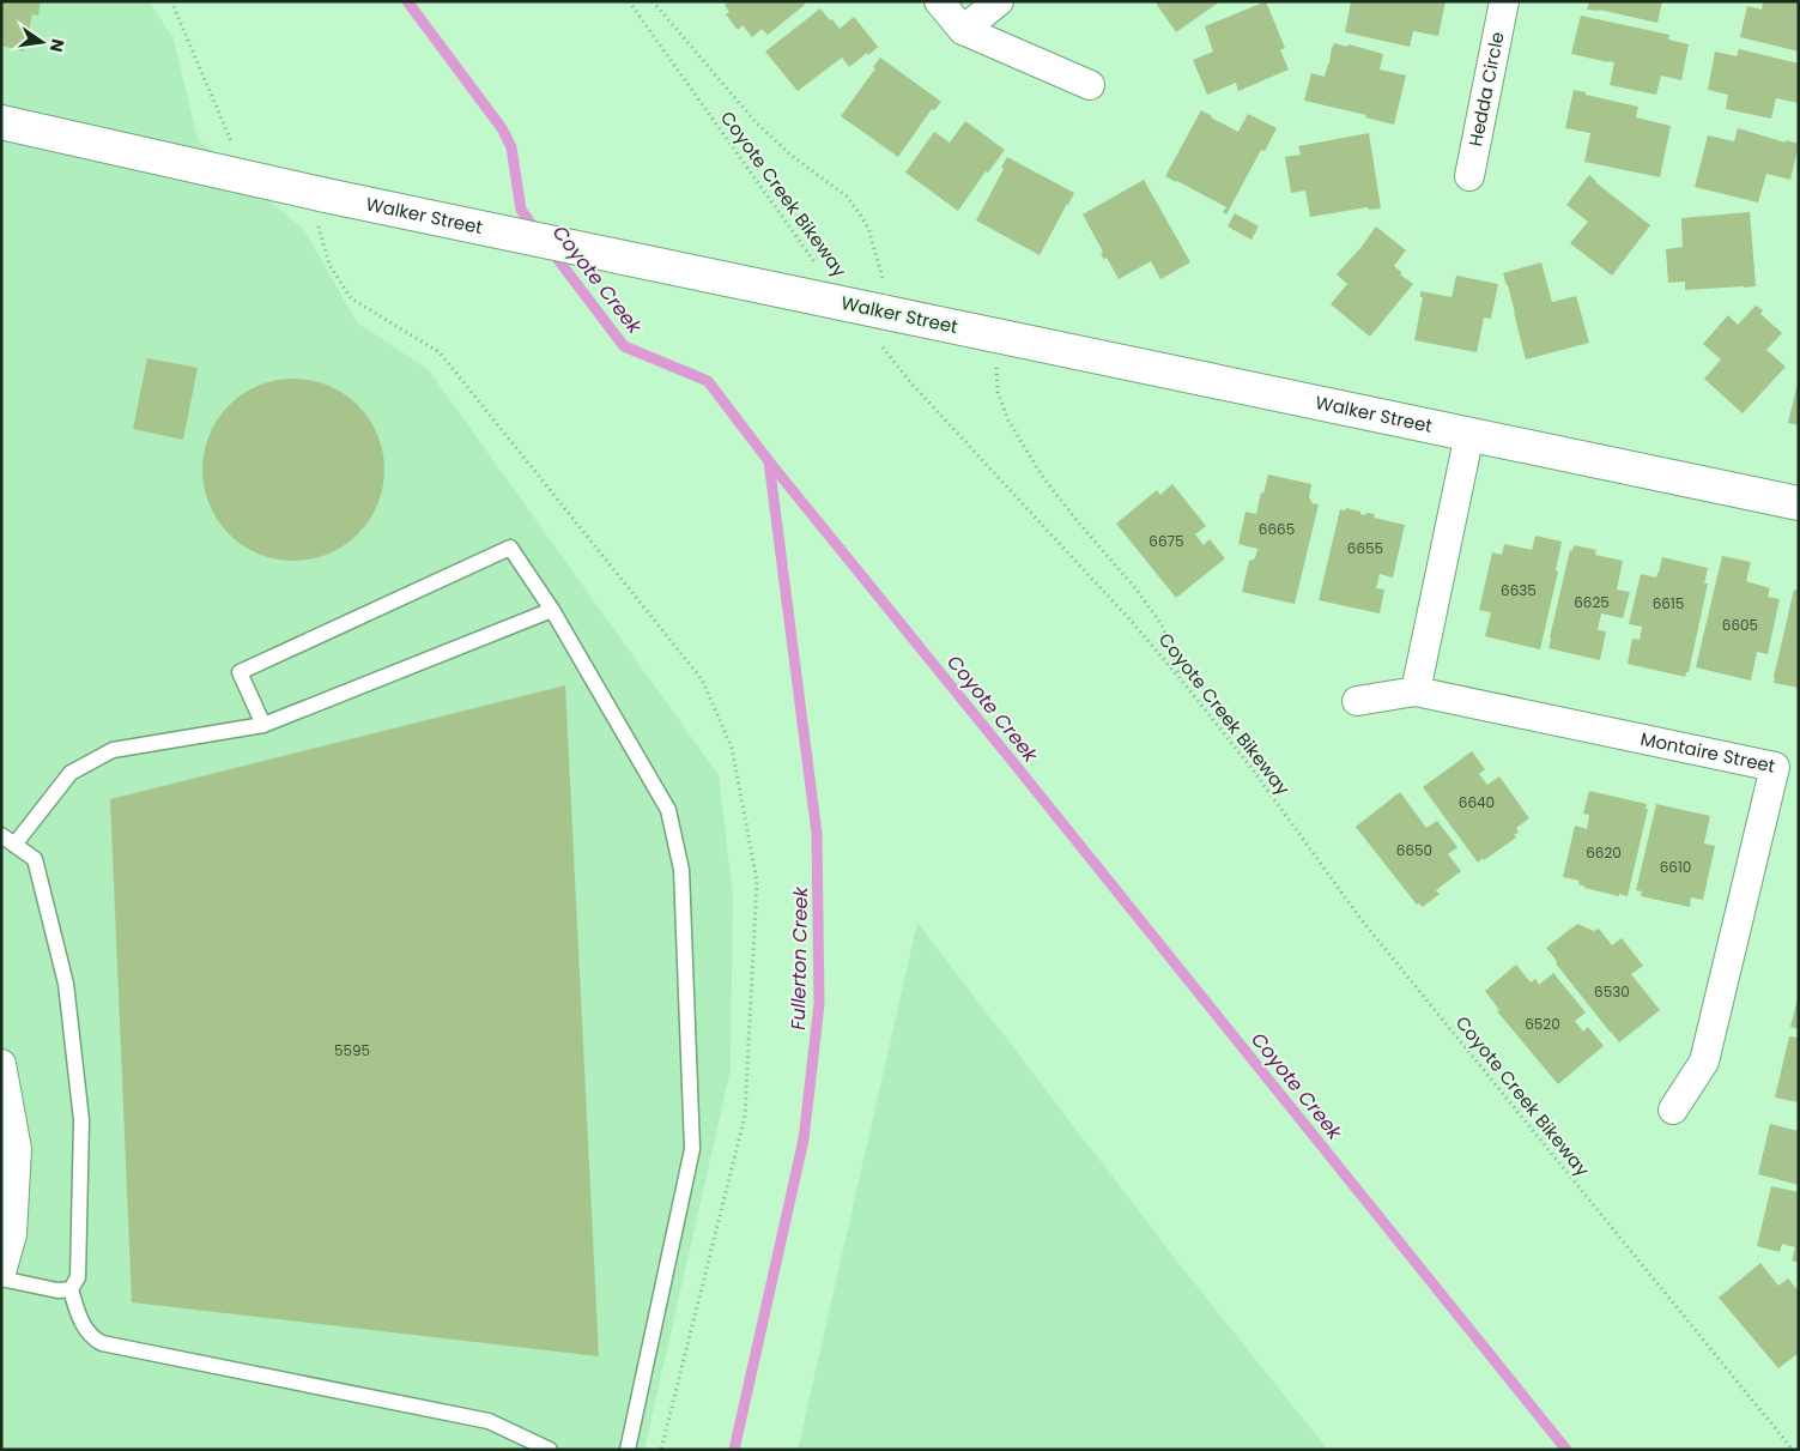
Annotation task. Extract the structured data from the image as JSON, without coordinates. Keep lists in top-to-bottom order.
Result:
{
  "streets": {
    "main road": ["Walker Street"],
    "street": ["Hedda Circle", "Montaire Street"],
    "path": ["Coyote Creek Bikeway"]
  },
  "water": ["Coyote Creek", "Fullerton Creek"],
  "house_numbers": [
    "6665",
    "6675",
    "6655",
    "6635",
    "6625",
    "6615",
    "6605",
    "6640",
    "6650",
    "6620",
    "6610",
    "6530",
    "6520",
    "5595"
  ],
  "north": "right"
}
